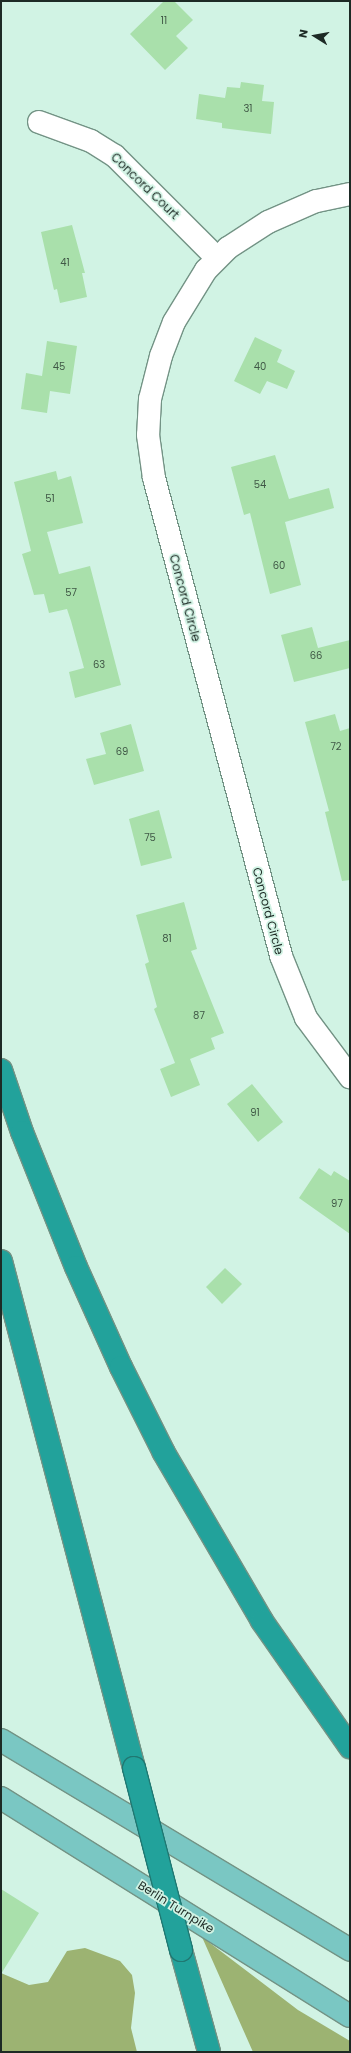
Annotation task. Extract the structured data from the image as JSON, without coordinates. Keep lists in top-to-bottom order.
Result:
{
  "streets": {
    "main road": ["Berlin Turnpike"],
    "street": ["Concord Court", "Concord Circle"]
  },
  "crossings": [
    ["Concord Court", "Concord Circle"]
  ],
  "house_numbers": [
    "11",
    "31",
    "41",
    "45",
    "40",
    "54",
    "51",
    "60",
    "57",
    "66",
    "63",
    "72",
    "69",
    "75",
    "81",
    "87",
    "91",
    "97"
  ],
  "north": "left"
}
